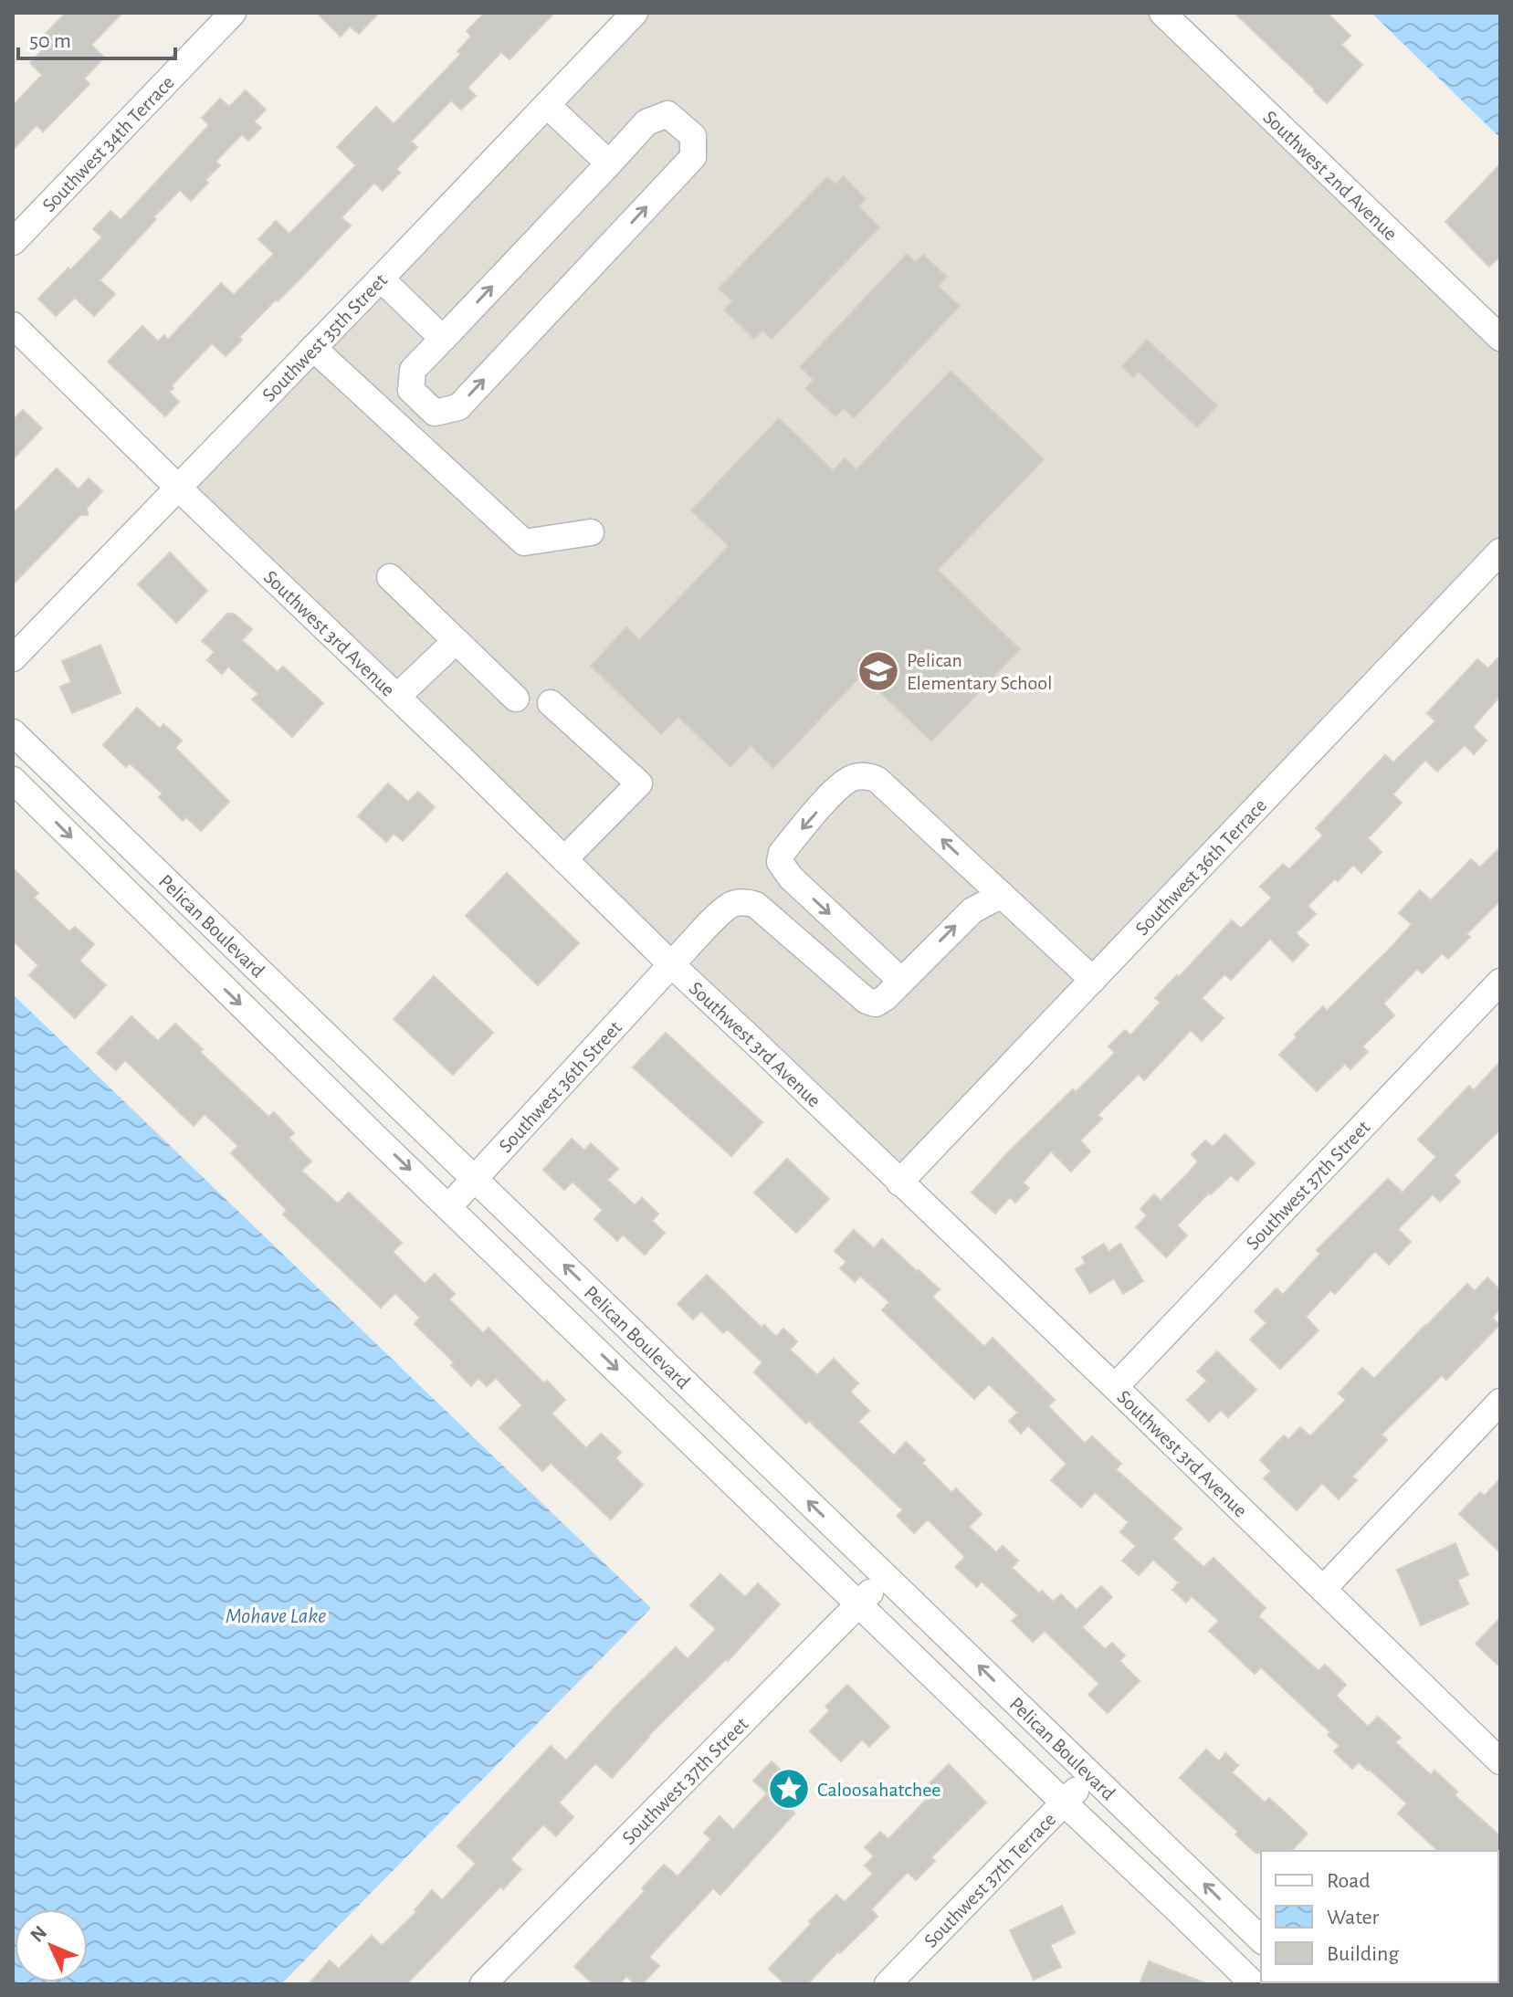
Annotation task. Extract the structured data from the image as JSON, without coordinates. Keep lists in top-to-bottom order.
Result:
{
  "streets": {
    "street": [
      "Southwest 34th Terrace",
      "Southwest 2nd Avenue",
      "Southwest 35th Street",
      "Southwest 3rd Avenue",
      "Southwest 36th Terrace",
      "Pelican Boulevard",
      "Southwest 36th Street",
      "Southwest 37th Street",
      "Southwest 37th Terrace"
    ]
  },
  "crossings": [
    ["Southwest 35th Street", "Southwest 3rd Avenue"],
    ["Southwest 3rd Avenue", "Southwest 36th Terrace"],
    ["Southwest 3rd Avenue", "Southwest 36th Street"],
    ["Southwest 3rd Avenue", "Southwest 37th Street"],
    ["Pelican Boulevard", "Southwest 36th Street"],
    ["Pelican Boulevard", "Southwest 37th Street"],
    ["Pelican Boulevard", "Southwest 37th Terrace"]
  ],
  "water": ["Mohave Lake"],
  "places": {
    "school or university": ["Pelican Elementary School"],
    "place": ["Caloosahatchee"]
  },
  "legend": ["Road", "Water", "Building"],
  "scale_bar": "50 m",
  "north": "top left"
}
